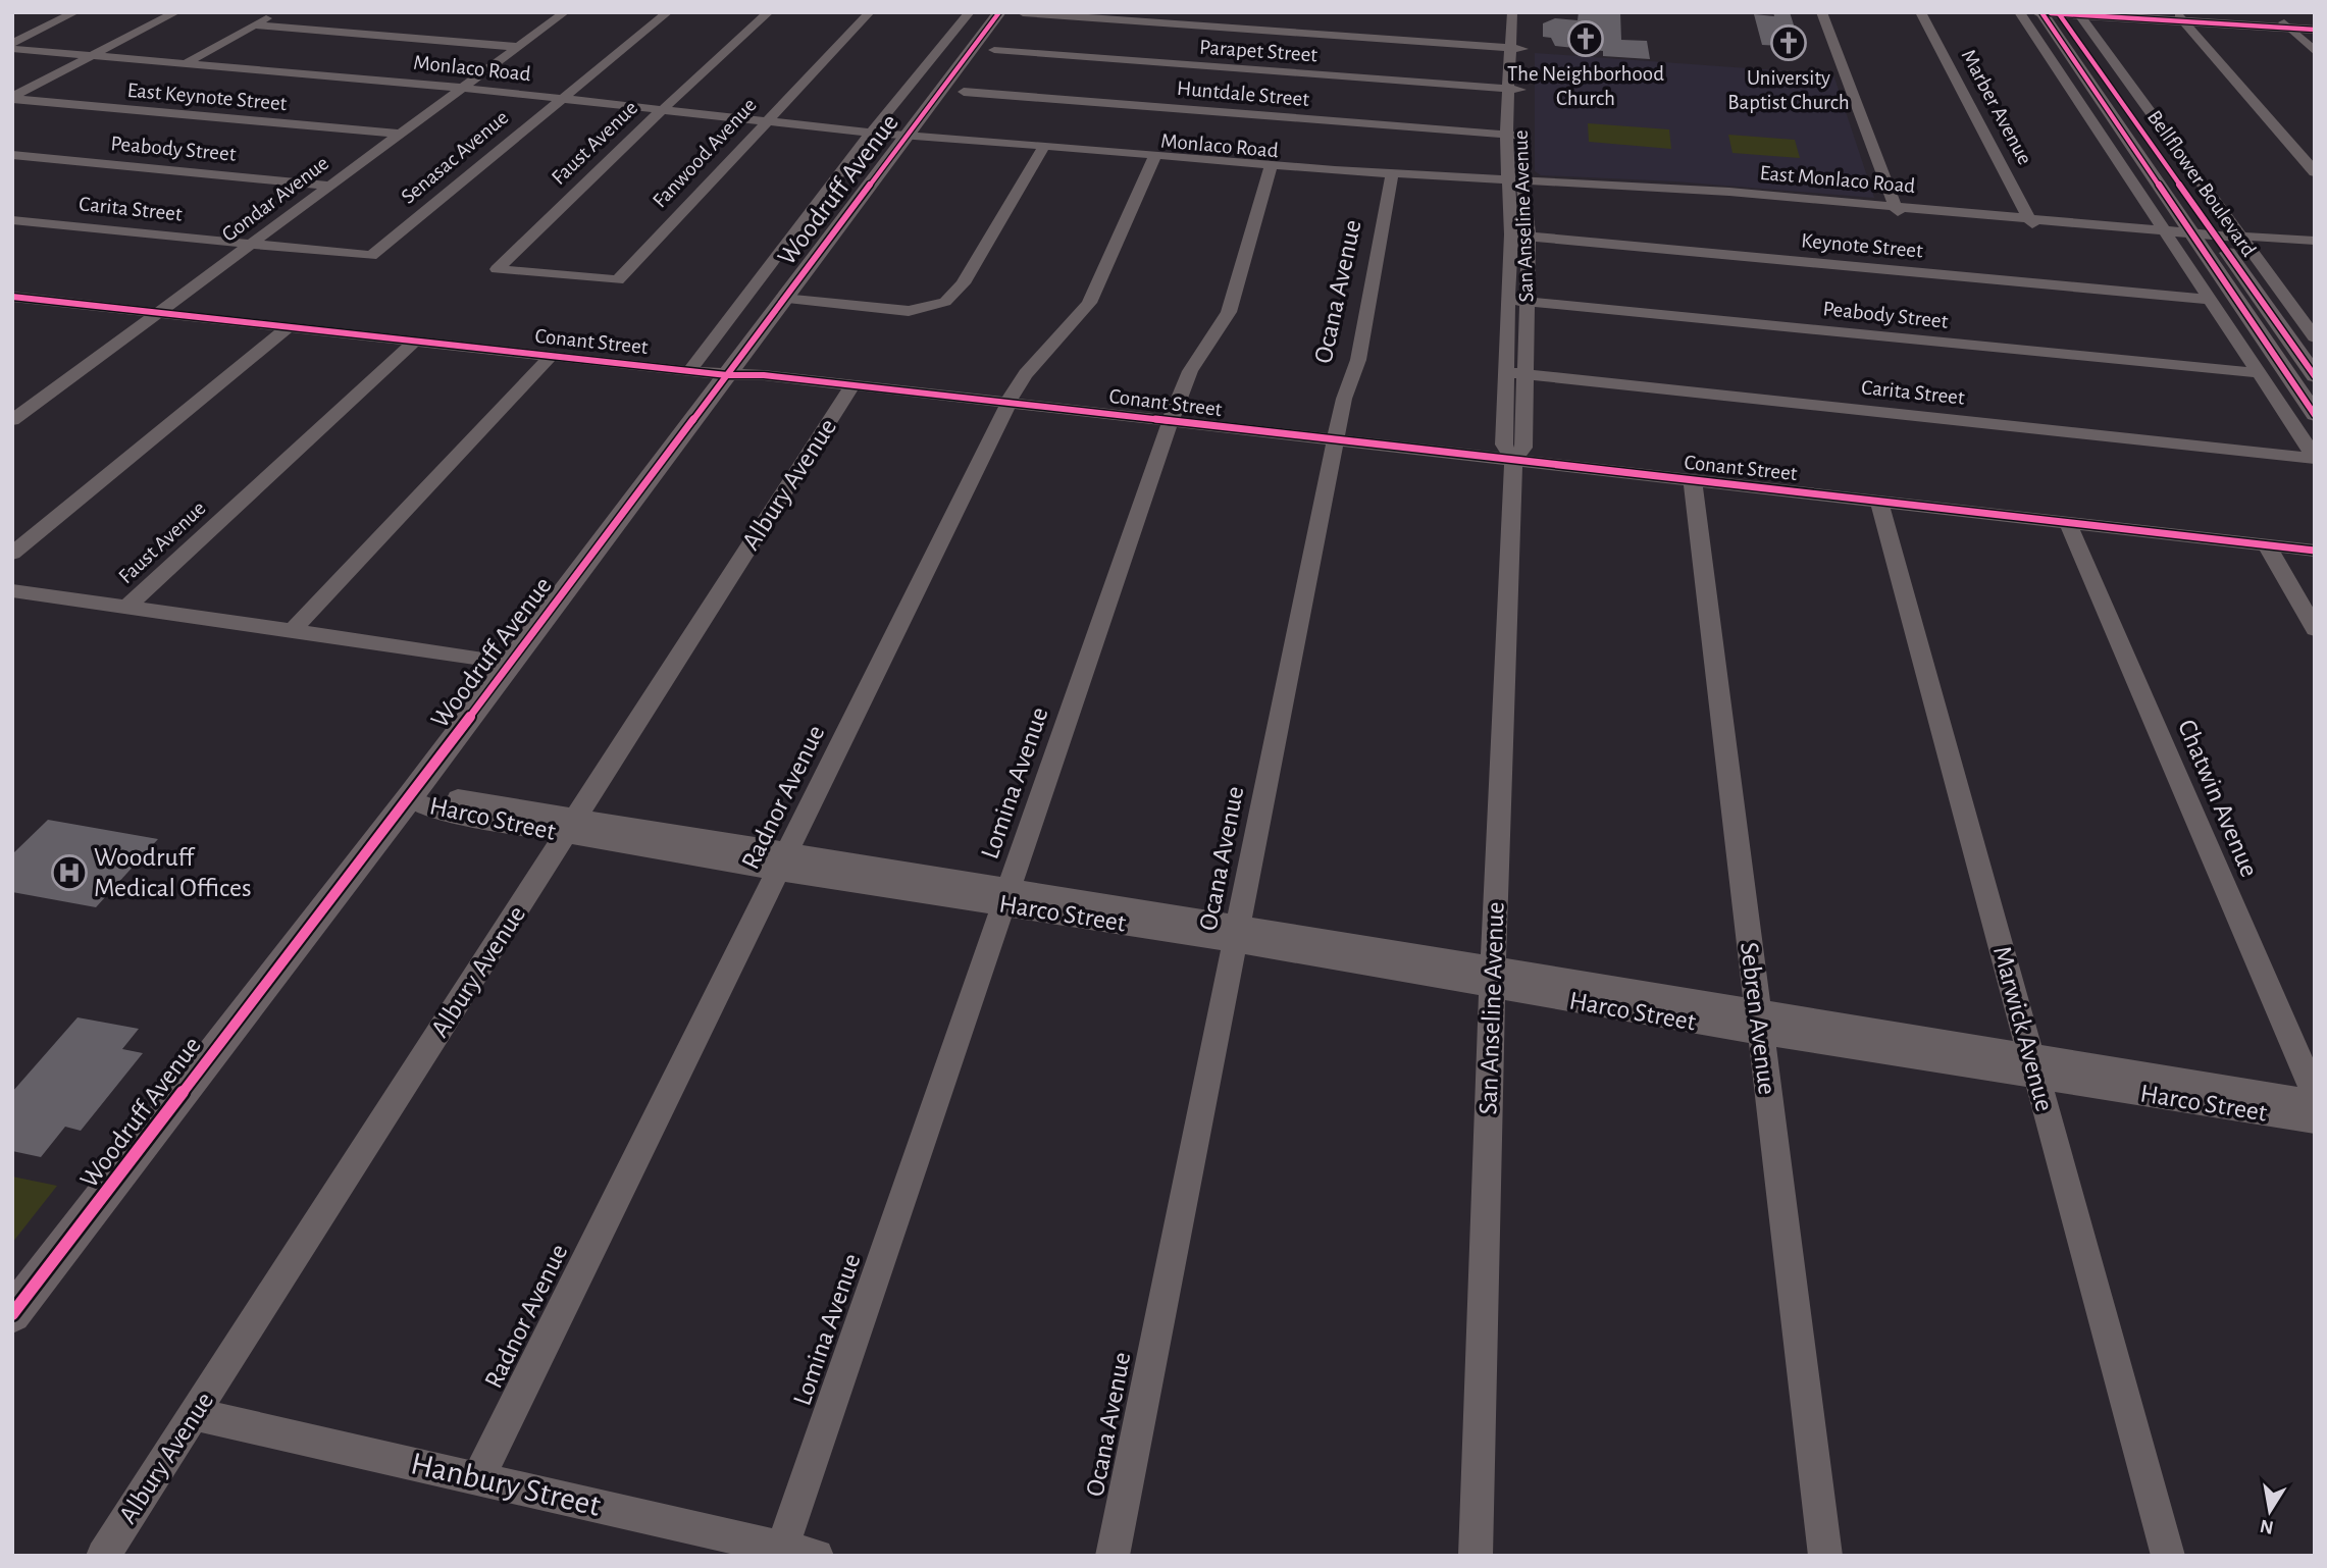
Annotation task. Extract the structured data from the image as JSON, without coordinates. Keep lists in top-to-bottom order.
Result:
{
  "streets": {
    "main road": ["Bellflower Boulevard", "Woodruff Avenue"],
    "street": [
      "Parapet Street",
      "Monlaco Road",
      "Huntdale Street",
      "East Keynote Street",
      "Marber Avenue",
      "Faust Avenue",
      "Peabody Street",
      "Fanwood Avenue",
      "Senasac Avenue",
      "East Monlaco Road",
      "Gondar Avenue",
      "Carita Street",
      "San Anseline Avenue",
      "Keynote Street",
      "Ocana Avenue",
      "Conant Street",
      "Albury Avenue",
      "Lomina Avenue",
      "Radnor Avenue",
      "Chatwin Avenue",
      "Harco Street",
      "Sebren Avenue",
      "Marwick Avenue",
      "Hanbury Street"
    ]
  },
  "crossings": [
    ["Parapet Street", "San Anseline Avenue"],
    ["Monlaco Road", "Faust Avenue"],
    ["Monlaco Road", "Fanwood Avenue"],
    ["Monlaco Road", "Senasac Avenue"],
    ["Monlaco Road", "East Monlaco Road"],
    ["Monlaco Road", "Woodruff Avenue"],
    ["Monlaco Road", "Gondar Avenue"],
    ["Monlaco Road", "San Anseline Avenue"],
    ["Monlaco Road", "Ocana Avenue"],
    ["Monlaco Road", "Lomina Avenue"],
    ["Monlaco Road", "Radnor Avenue"],
    ["Huntdale Street", "San Anseline Avenue"],
    ["East Keynote Street", "Gondar Avenue"],
    ["Marber Avenue", "East Monlaco Road"],
    ["Faust Avenue", "Fanwood Avenue"],
    ["Faust Avenue", "Conant Street"],
    ["Peabody Street", "Gondar Avenue"],
    ["Peabody Street", "San Anseline Avenue"],
    ["Senasac Avenue", "Carita Street"],
    ["East Monlaco Road", "Bellflower Boulevard"],
    ["East Monlaco Road", "San Anseline Avenue"],
    ["Woodruff Avenue", "Conant Street"],
    ["Woodruff Avenue", "Harco Street"],
    ["Gondar Avenue", "Carita Street"],
    ["Gondar Avenue", "Conant Street"],
    ["Carita Street", "San Anseline Avenue"],
    ["San Anseline Avenue", "Keynote Street"],
    ["San Anseline Avenue", "Conant Street"],
    ["San Anseline Avenue", "Harco Street"],
    ["Ocana Avenue", "Conant Street"],
    ["Ocana Avenue", "Harco Street"],
    ["Conant Street", "Albury Avenue"],
    ["Conant Street", "Lomina Avenue"],
    ["Conant Street", "Radnor Avenue"],
    ["Conant Street", "Chatwin Avenue"],
    ["Conant Street", "Sebren Avenue"],
    ["Conant Street", "Marwick Avenue"],
    ["Albury Avenue", "Harco Street"],
    ["Albury Avenue", "Hanbury Street"],
    ["Lomina Avenue", "Harco Street"],
    ["Lomina Avenue", "Hanbury Street"],
    ["Radnor Avenue", "Harco Street"],
    ["Radnor Avenue", "Hanbury Street"],
    ["Harco Street", "Sebren Avenue"],
    ["Harco Street", "Marwick Avenue"]
  ],
  "places": {
    "church": ["The Neighborhood Church", "University Baptist Church"],
    "hospital": ["Woodruff Medical Offices"]
  },
  "north": "bottom"
}
